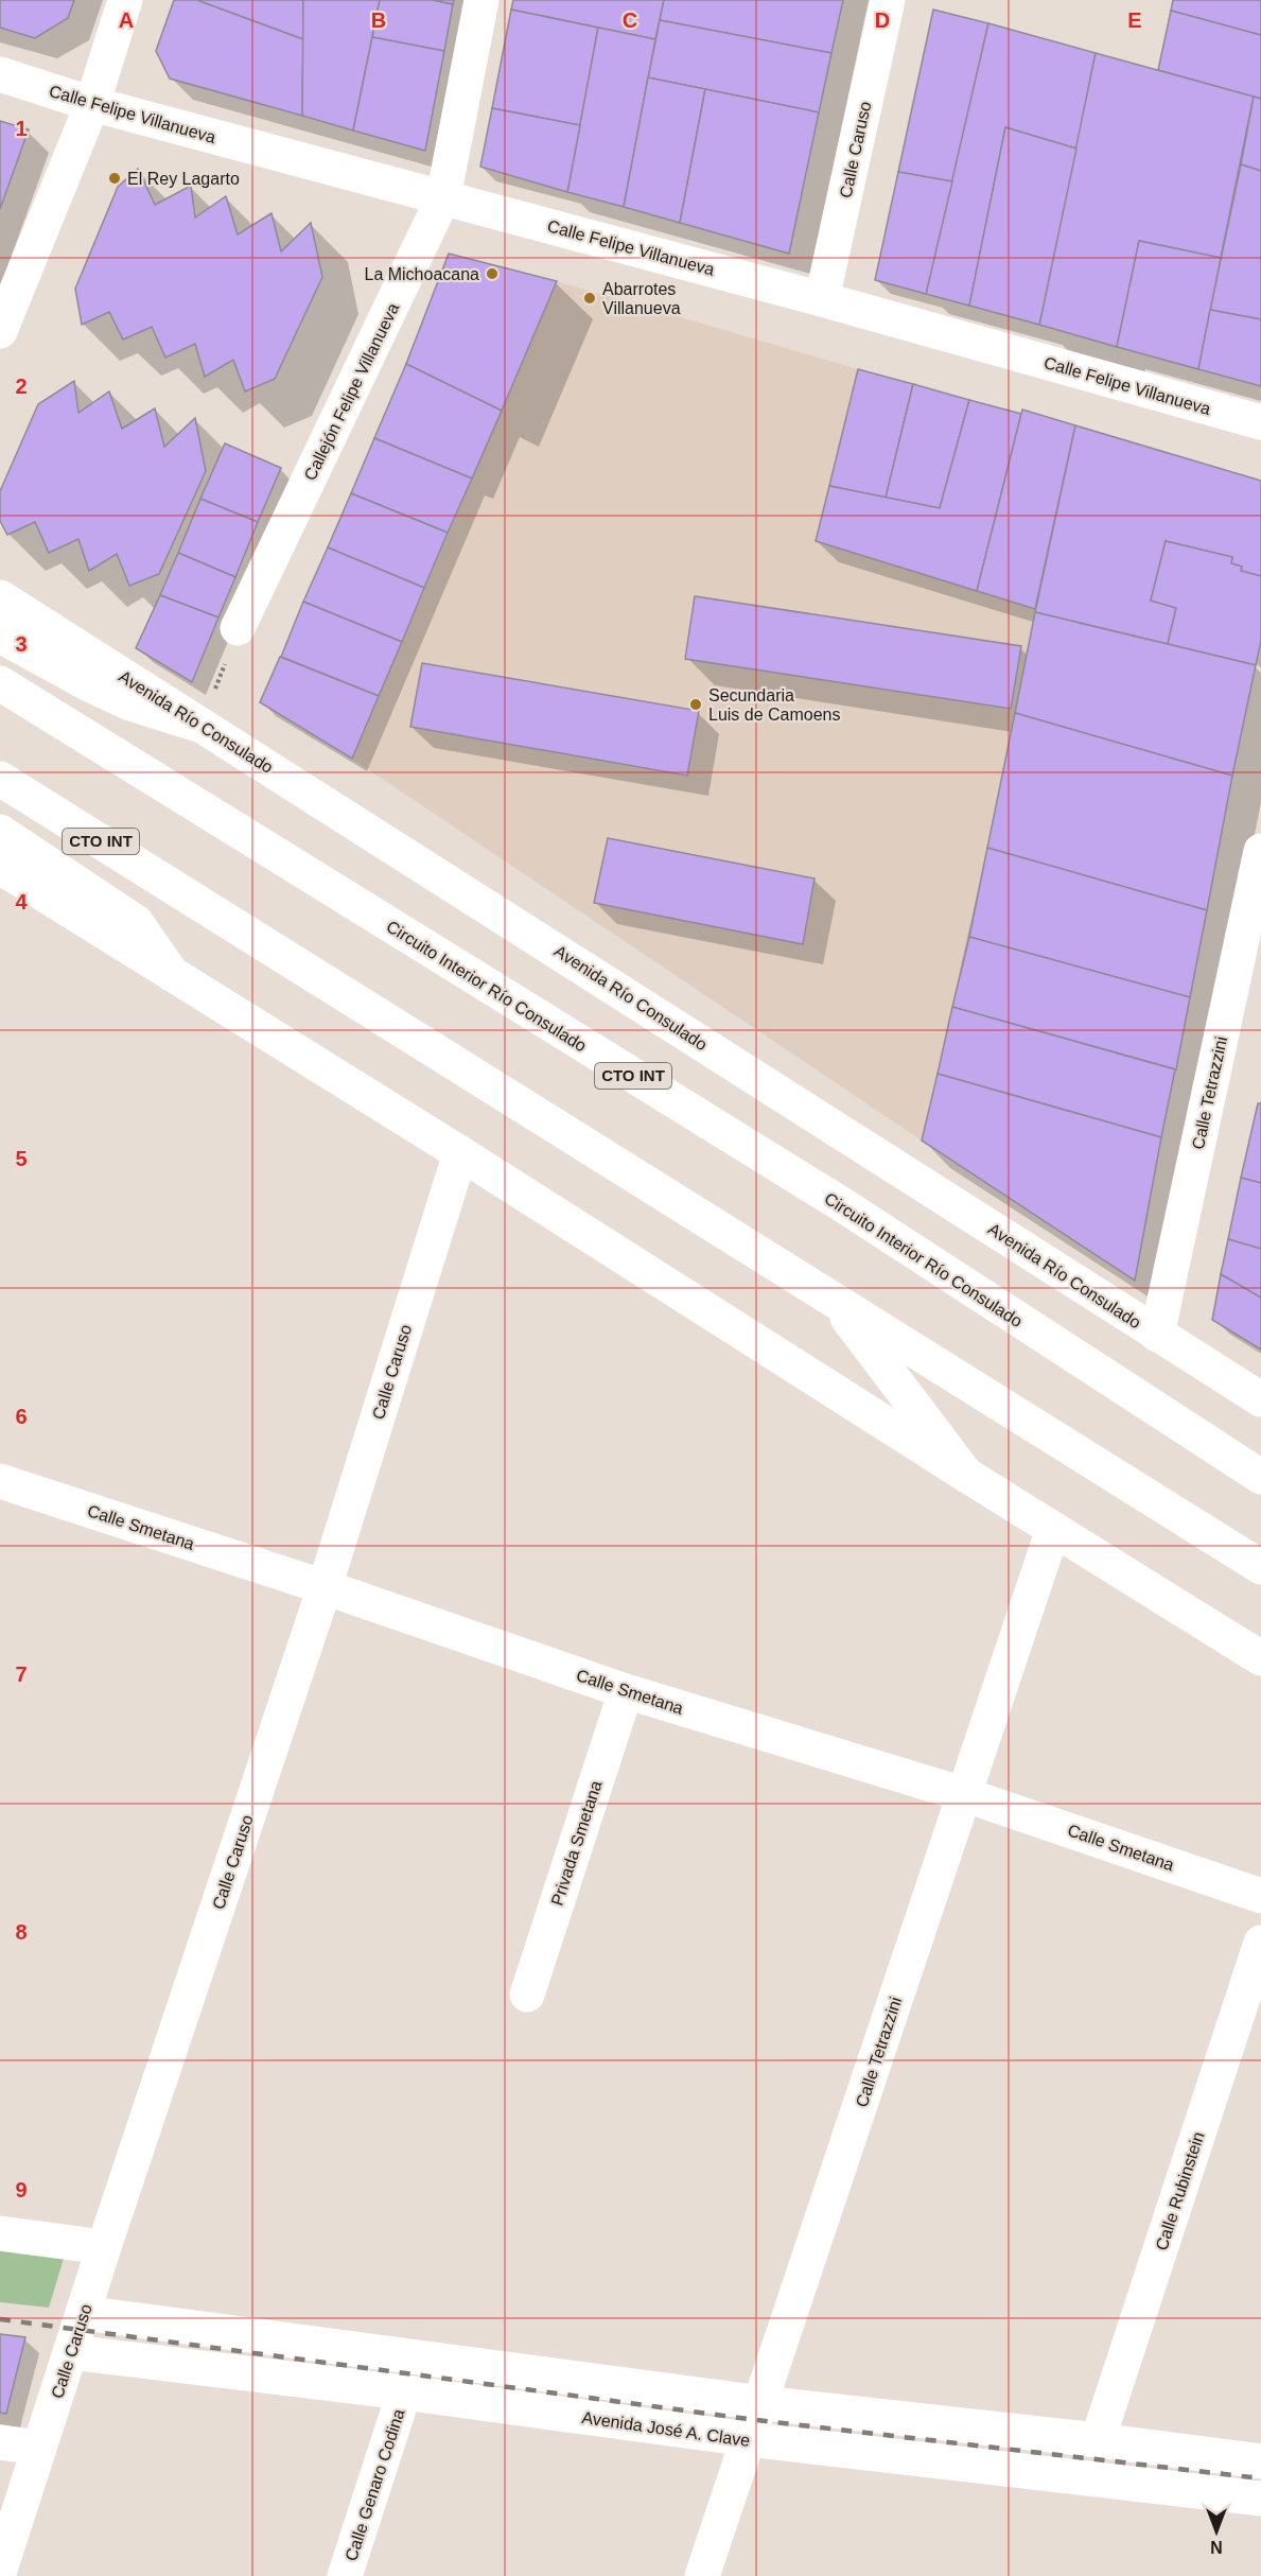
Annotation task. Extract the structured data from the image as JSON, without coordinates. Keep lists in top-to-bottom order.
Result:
{
  "streets": {
    "main road": [
      "Calle Felipe Villanueva",
      "Calle Caruso",
      "Callejón Felipe Villanueva",
      "Avenida Río Consulado",
      "CTO INT",
      "Circuito Interior Río Consulado",
      "Calle Tetrazzini",
      "Calle Smetana",
      "Privada Smetana",
      "Calle Rubinstein",
      "Avenida José A. Clave",
      "Calle Genaro Codina"
    ]
  },
  "crossings": [
    ["Calle Felipe Villanueva", "Calle Caruso"],
    ["Calle Felipe Villanueva", "Callejón Felipe Villanueva"],
    ["Calle Caruso", "Calle Smetana"],
    ["Calle Caruso", "Avenida José A. Clave"],
    ["Avenida Río Consulado", "Calle Tetrazzini"],
    ["Calle Tetrazzini", "Calle Smetana"],
    ["Calle Tetrazzini", "Avenida José A. Clave"],
    ["Calle Smetana", "Privada Smetana"],
    ["Avenida José A. Clave", "Calle Genaro Codina"]
  ],
  "places": [
    "El Rey Lagarto",
    "La Michoacana",
    "Abarrotes Villanueva",
    "Secundaria Luis de Camoens"
  ],
  "north": "bottom",
  "grid": {
    "columns": [
      "A",
      "B",
      "C",
      "D",
      "E"
    ],
    "rows": [
      "1",
      "2",
      "3",
      "4",
      "5",
      "6",
      "7",
      "8",
      "9"
    ]
  }
}
